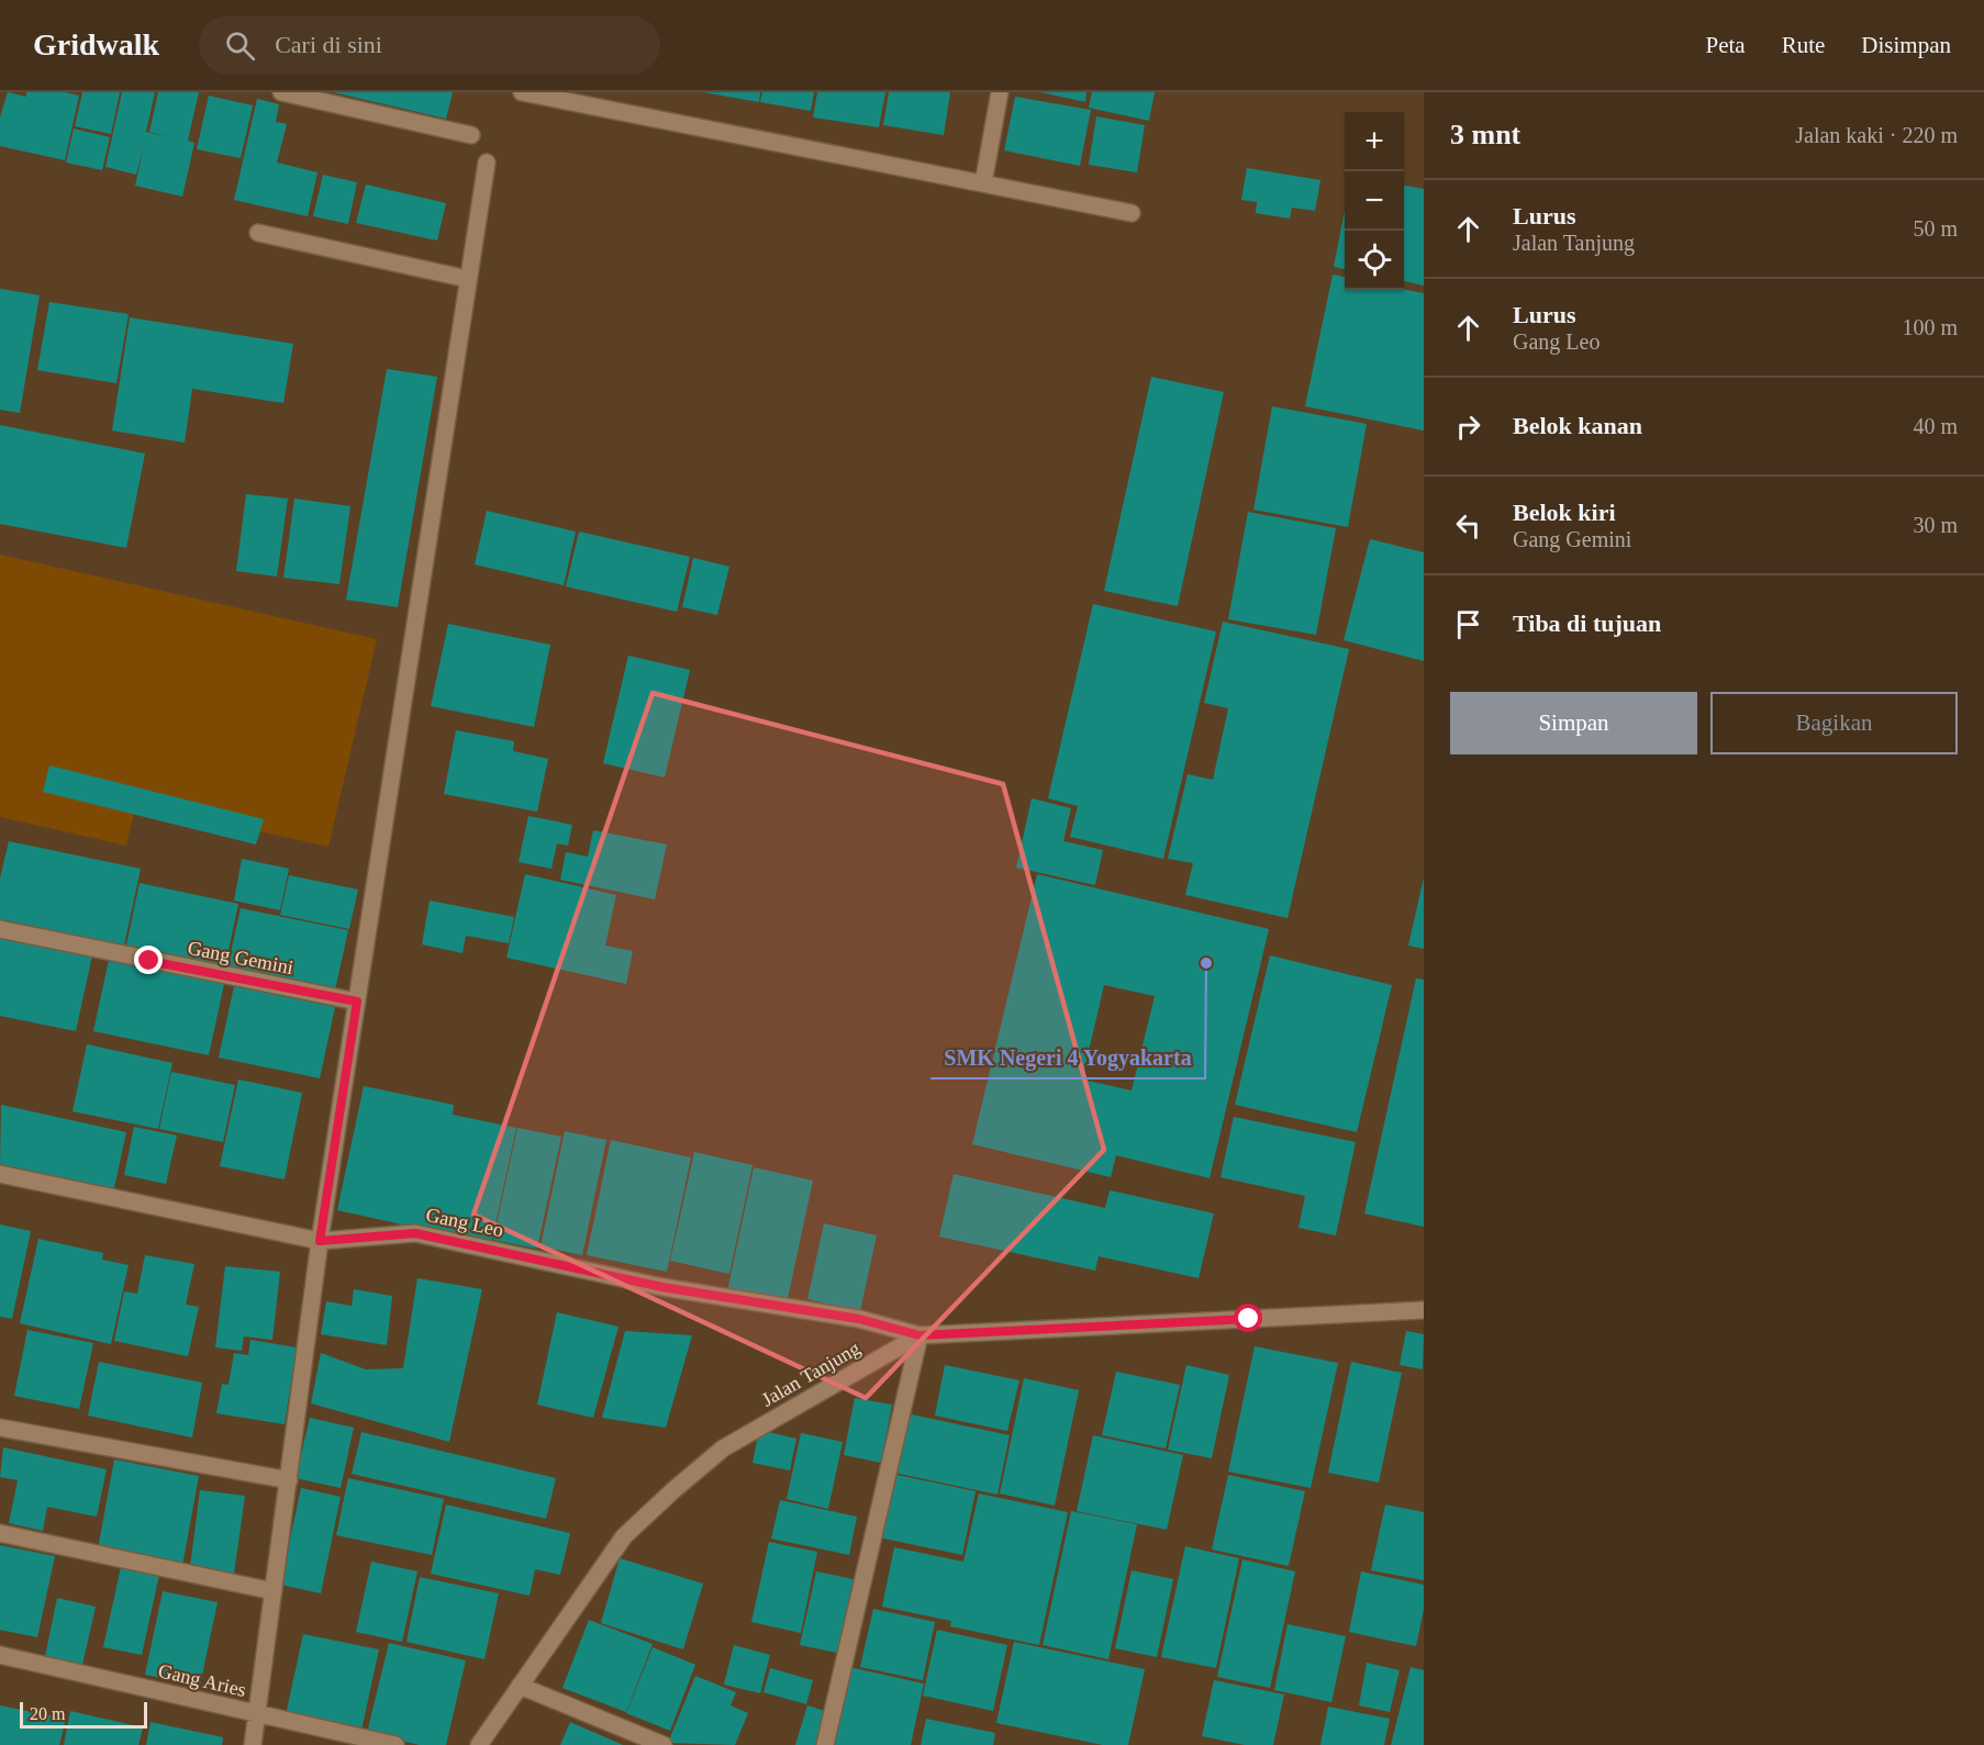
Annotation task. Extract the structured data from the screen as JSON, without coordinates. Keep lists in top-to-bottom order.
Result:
{
  "streets": {
    "street": [
      "Gang Gemini",
      "Gang Leo",
      "Jalan Tanjung",
      "Gang Aries"
    ]
  },
  "crossings": [
    ["Gang Leo", "Jalan Tanjung"]
  ],
  "places": ["SMK Negeri 4 Yogyakarta"],
  "scale_bar": "20 m",
  "page": {
    "header": "Gridwalk",
    "search": "Cari di sini",
    "nav": ["Peta", "Rute", "Disimpan"],
    "heading": ["3 mnt", "Jalan kaki · 220 m"],
    "map_buttons": ["+", "−"],
    "list": [
      ["Lurus", "Jalan Tanjung", "50 m"],
      ["Lurus", "Gang Leo", "100 m"],
      ["Belok kanan", "40 m"],
      ["Belok kiri", "Gang Gemini", "30 m"],
      "Tiba di tujuan"
    ],
    "buttons": ["Simpan", "Bagikan"],
    "scale": "20 m"
  }
}
